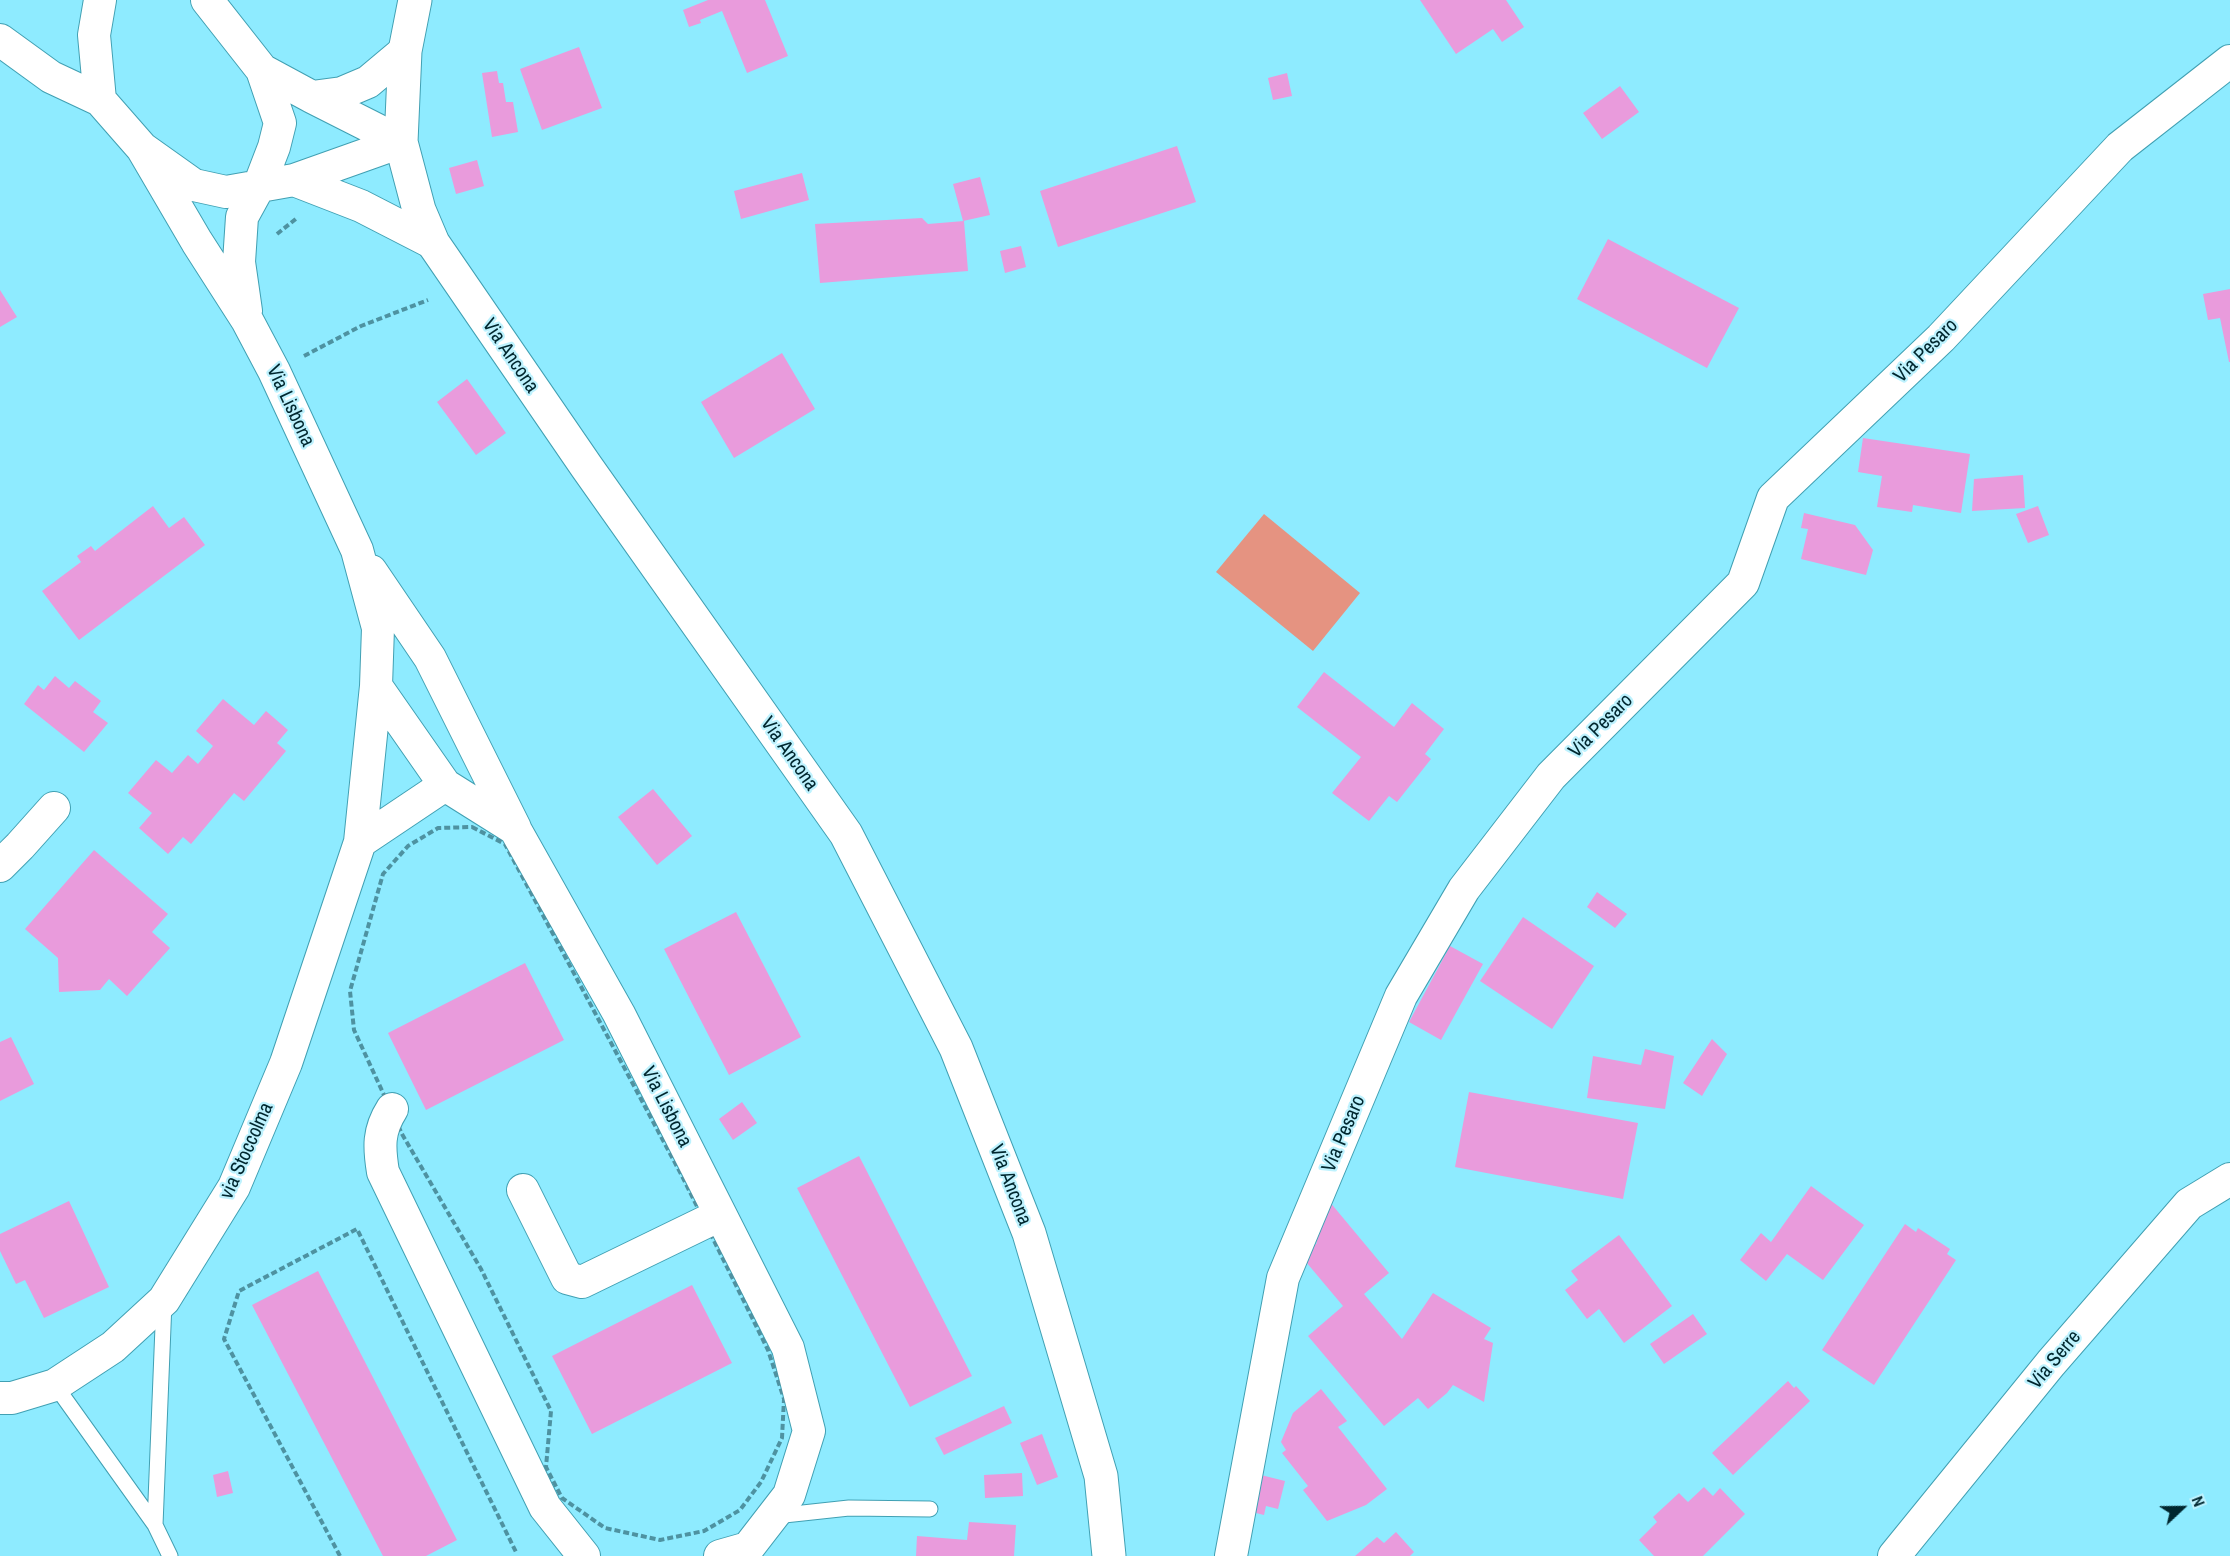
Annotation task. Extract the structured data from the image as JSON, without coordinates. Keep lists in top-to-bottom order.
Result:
{
  "streets": {
    "street": [
      "Via Pesaro",
      "Via Ancona",
      "Via Lisbona",
      "via Stoccolma",
      "Via Serre"
    ]
  },
  "crossings": [
    ["Via Lisbona", "via Stoccolma"]
  ],
  "north": "right"
}
